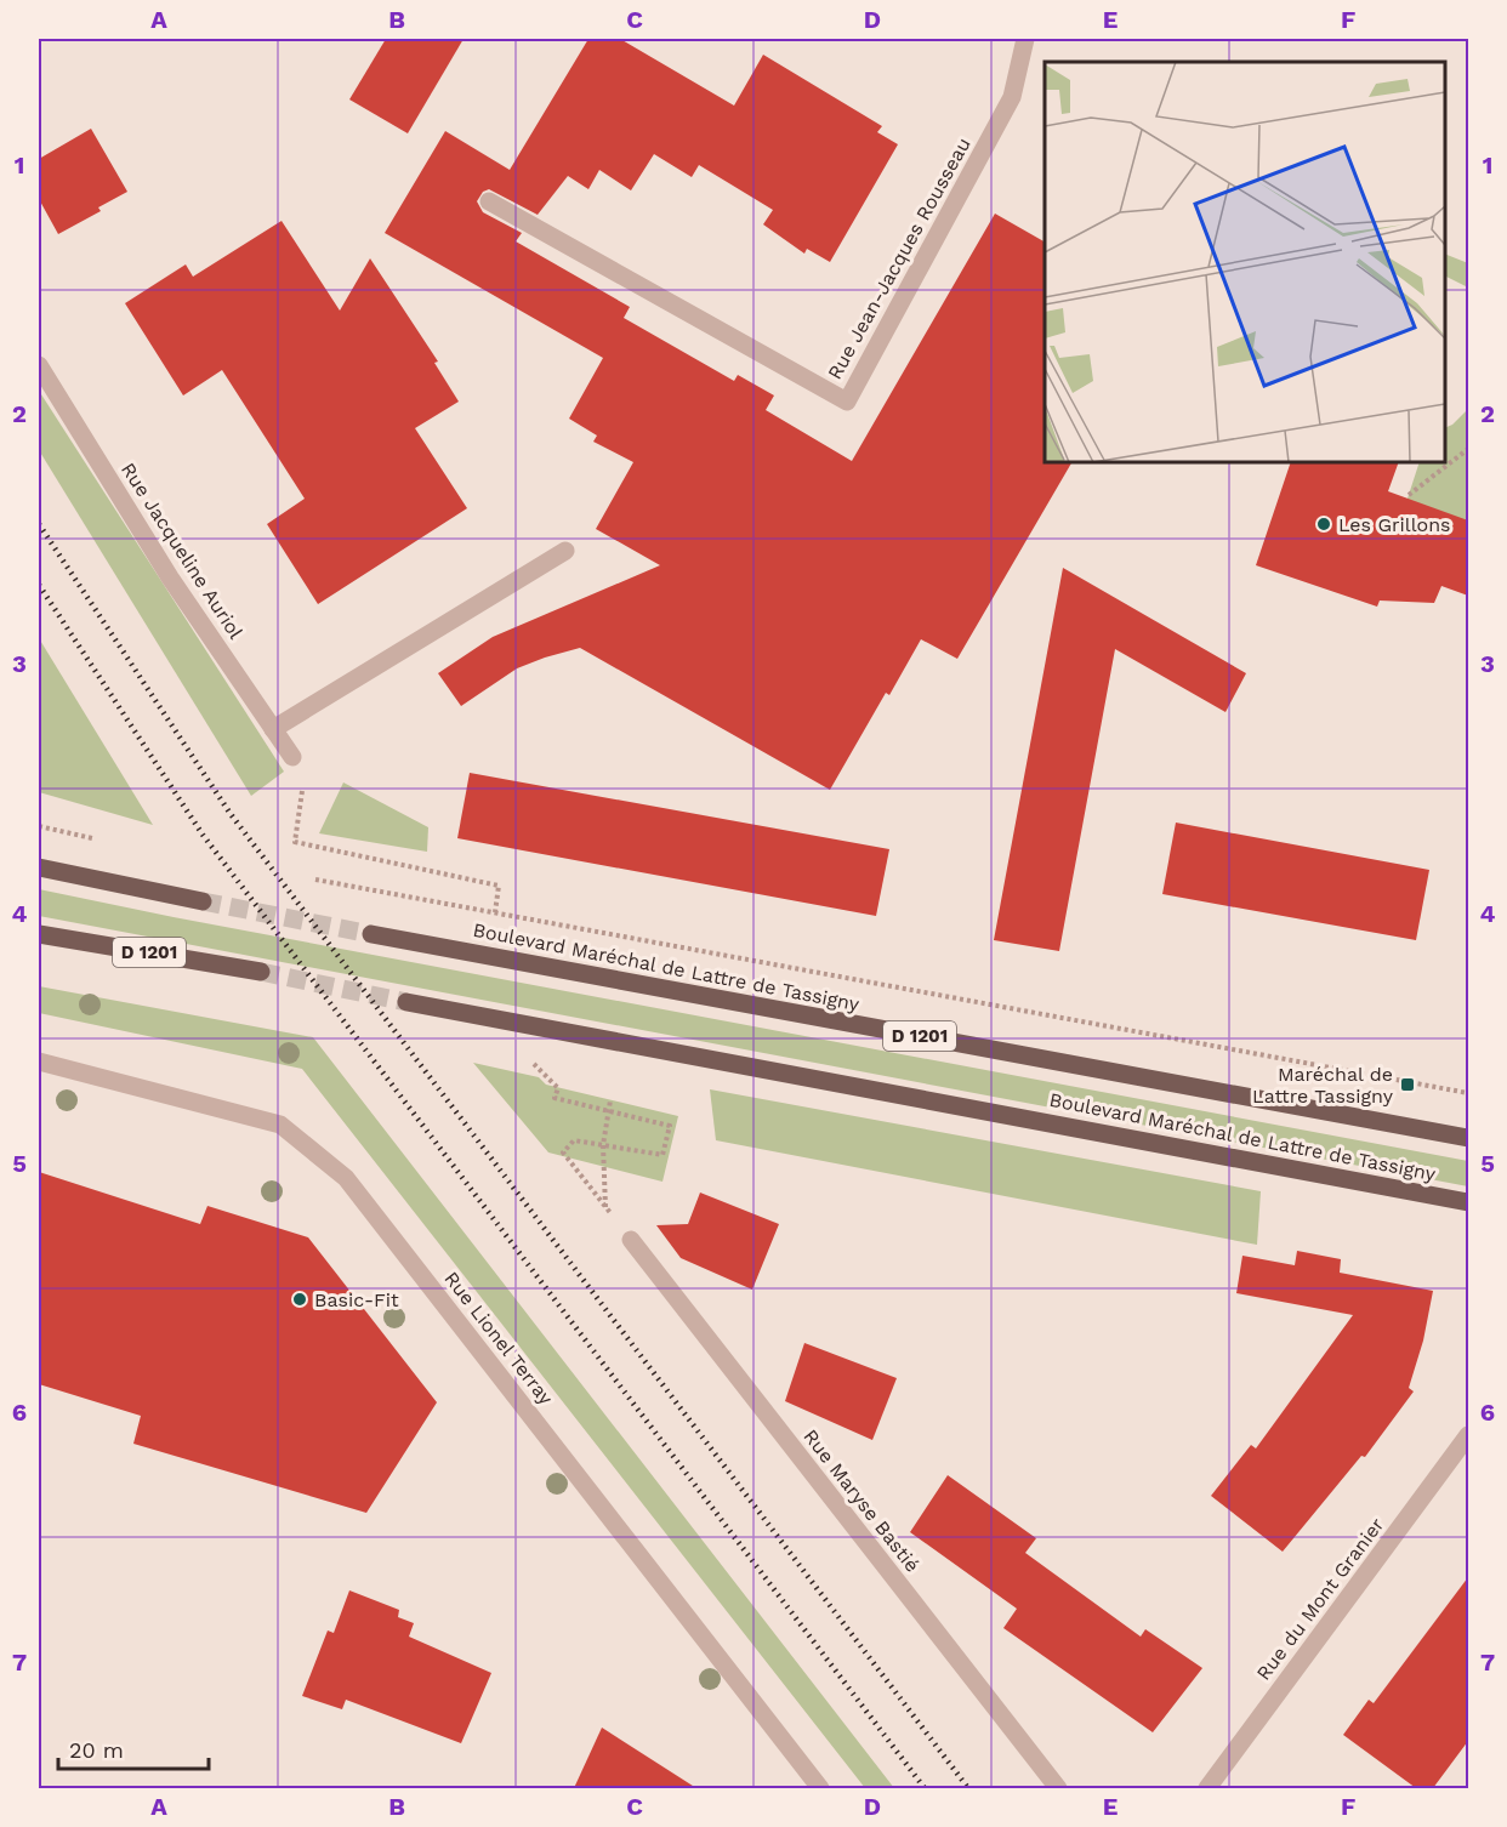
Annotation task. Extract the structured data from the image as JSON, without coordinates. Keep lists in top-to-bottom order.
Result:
{
  "streets": {
    "main road": ["D 1201", "Boulevard Maréchal de Lattre de Tassigny"],
    "street": [
      "Rue Jean-Jacques Rousseau",
      "Rue Jacqueline Auriol",
      "Rue Lionel Terray",
      "Rue Maryse Bastié",
      "Rue du Mont Granier"
    ]
  },
  "places": {
    "other": ["Les Grillons", "Basic-Fit"],
    "transit": ["Maréchal de Lattre Tassigny"]
  },
  "scale_bar": "20 m",
  "grid": {
    "columns": [
      "A",
      "B",
      "C",
      "D",
      "E",
      "F"
    ],
    "rows": [
      "1",
      "2",
      "3",
      "4",
      "5",
      "6",
      "7"
    ]
  }
}
